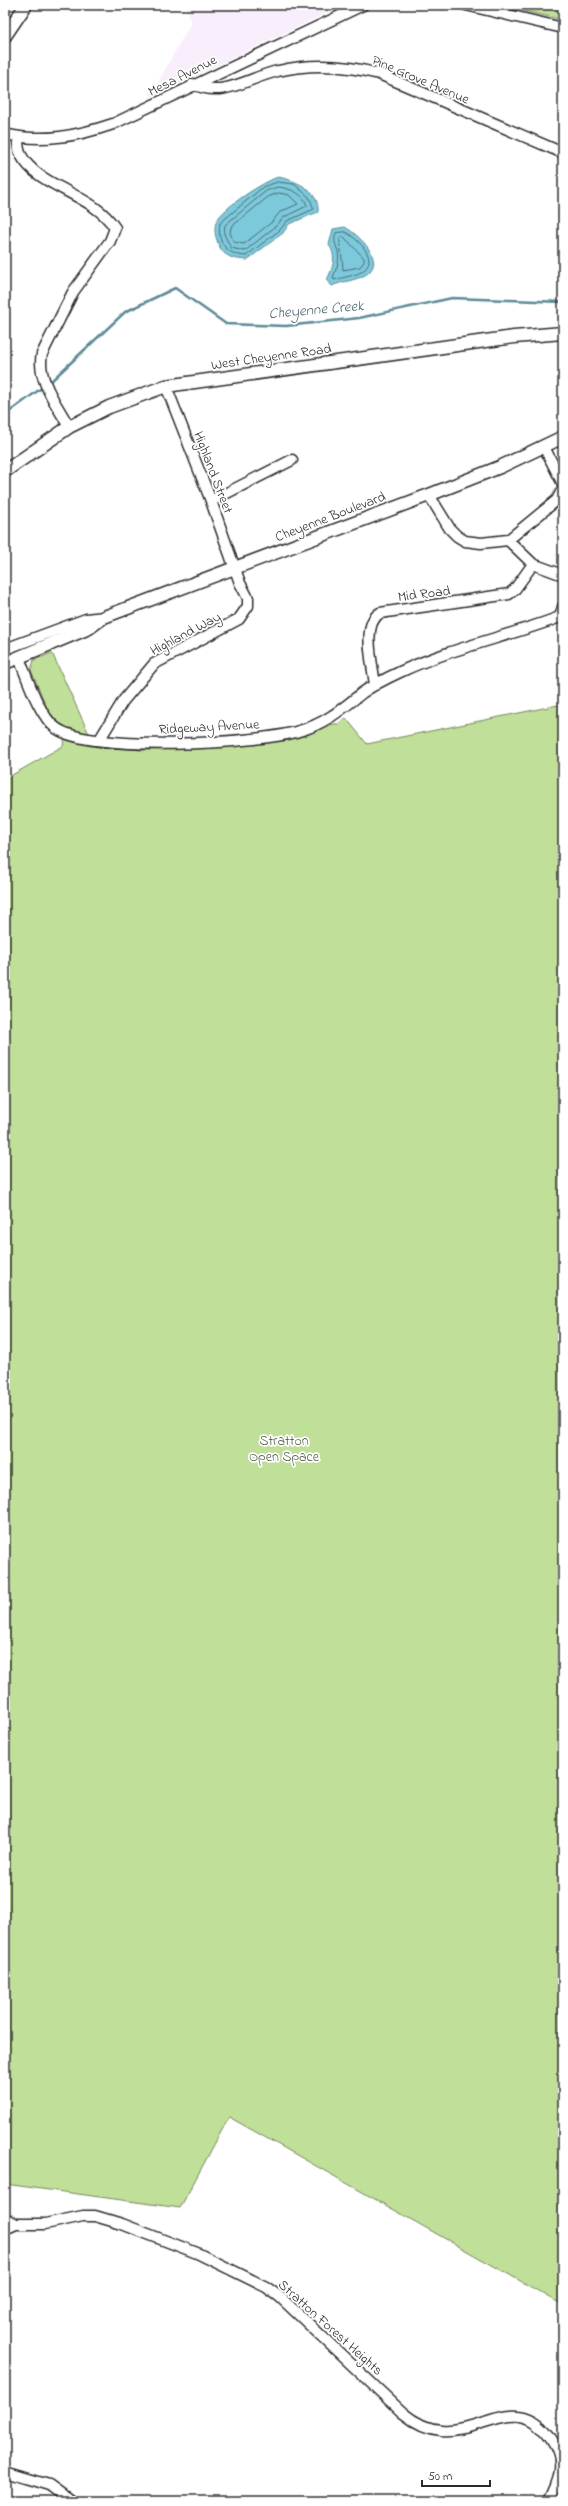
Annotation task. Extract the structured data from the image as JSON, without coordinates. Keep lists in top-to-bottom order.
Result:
{
  "streets": {
    "street": [
      "Mesa Avenue",
      "Pine Grove Avenue",
      "West Cheyenne Road",
      "Highland Street",
      "Cheyenne Boulevard",
      "Mid Road",
      "Highland Way",
      "Ridgeway Avenue",
      "Stratton Forest Heights"
    ]
  },
  "crossings": [
    ["Mesa Avenue", "Pine Grove Avenue"],
    ["West Cheyenne Road", "Highland Street"],
    ["Highland Street", "Cheyenne Boulevard"],
    ["Highland Street", "Highland Way"],
    ["Cheyenne Boulevard", "Highland Way"],
    ["Cheyenne Boulevard", "Ridgeway Avenue"],
    ["Mid Road", "Ridgeway Avenue"],
    ["Highland Way", "Ridgeway Avenue"]
  ],
  "water": ["Cheyenne Creek"],
  "parks": ["Stratton Open Space"],
  "scale_bar": "50 m"
}
